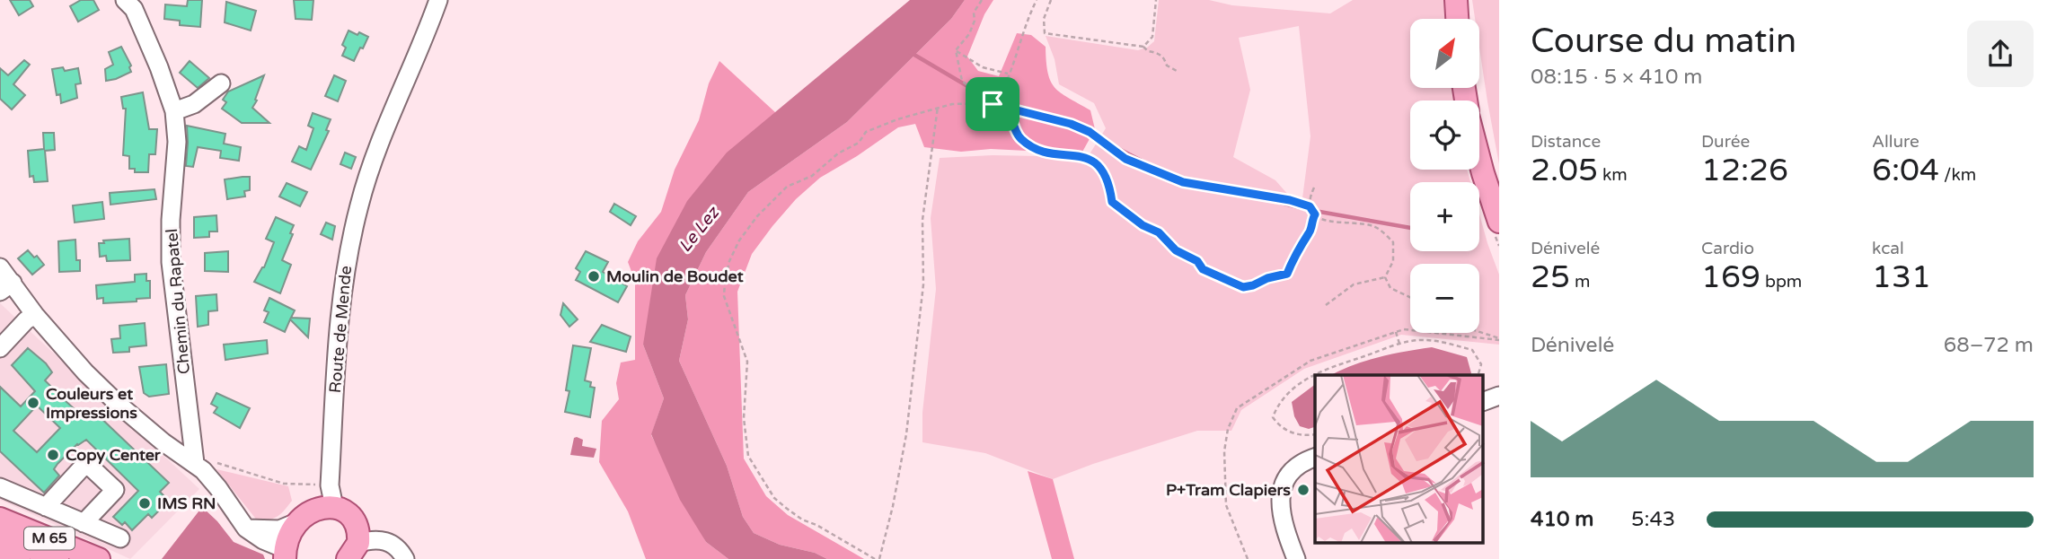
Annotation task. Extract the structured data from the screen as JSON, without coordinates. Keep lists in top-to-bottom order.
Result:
{
  "streets": {
    "main road": ["M 65"],
    "street": ["Chemin du Rapatel", "Route de Mende"]
  },
  "water": ["Le Lez"],
  "places": [
    "Moulin de Boudet",
    "Couleurs et Impressions",
    "Copy Center",
    "P+Tram Clapiers",
    "IMS RN"
  ],
  "north": "top right",
  "page": {
    "heading": ["Course du matin", "08:15 · 5 × 410 m"],
    "map_buttons": ["+", "−"],
    "stats": [
      ["Distance", "2.05 km"],
      ["Durée", "12:26"],
      ["Allure", "6:04 /km"],
      ["Dénivelé", "25 m"],
      ["Cardio", "169 bpm"],
      ["kcal", "131"]
    ],
    "chart": ["Dénivelé", "68–72 m"],
    "list": [
      {
        "name": "410 m",
        "note": "5:43"
      }
    ]
  }
}
